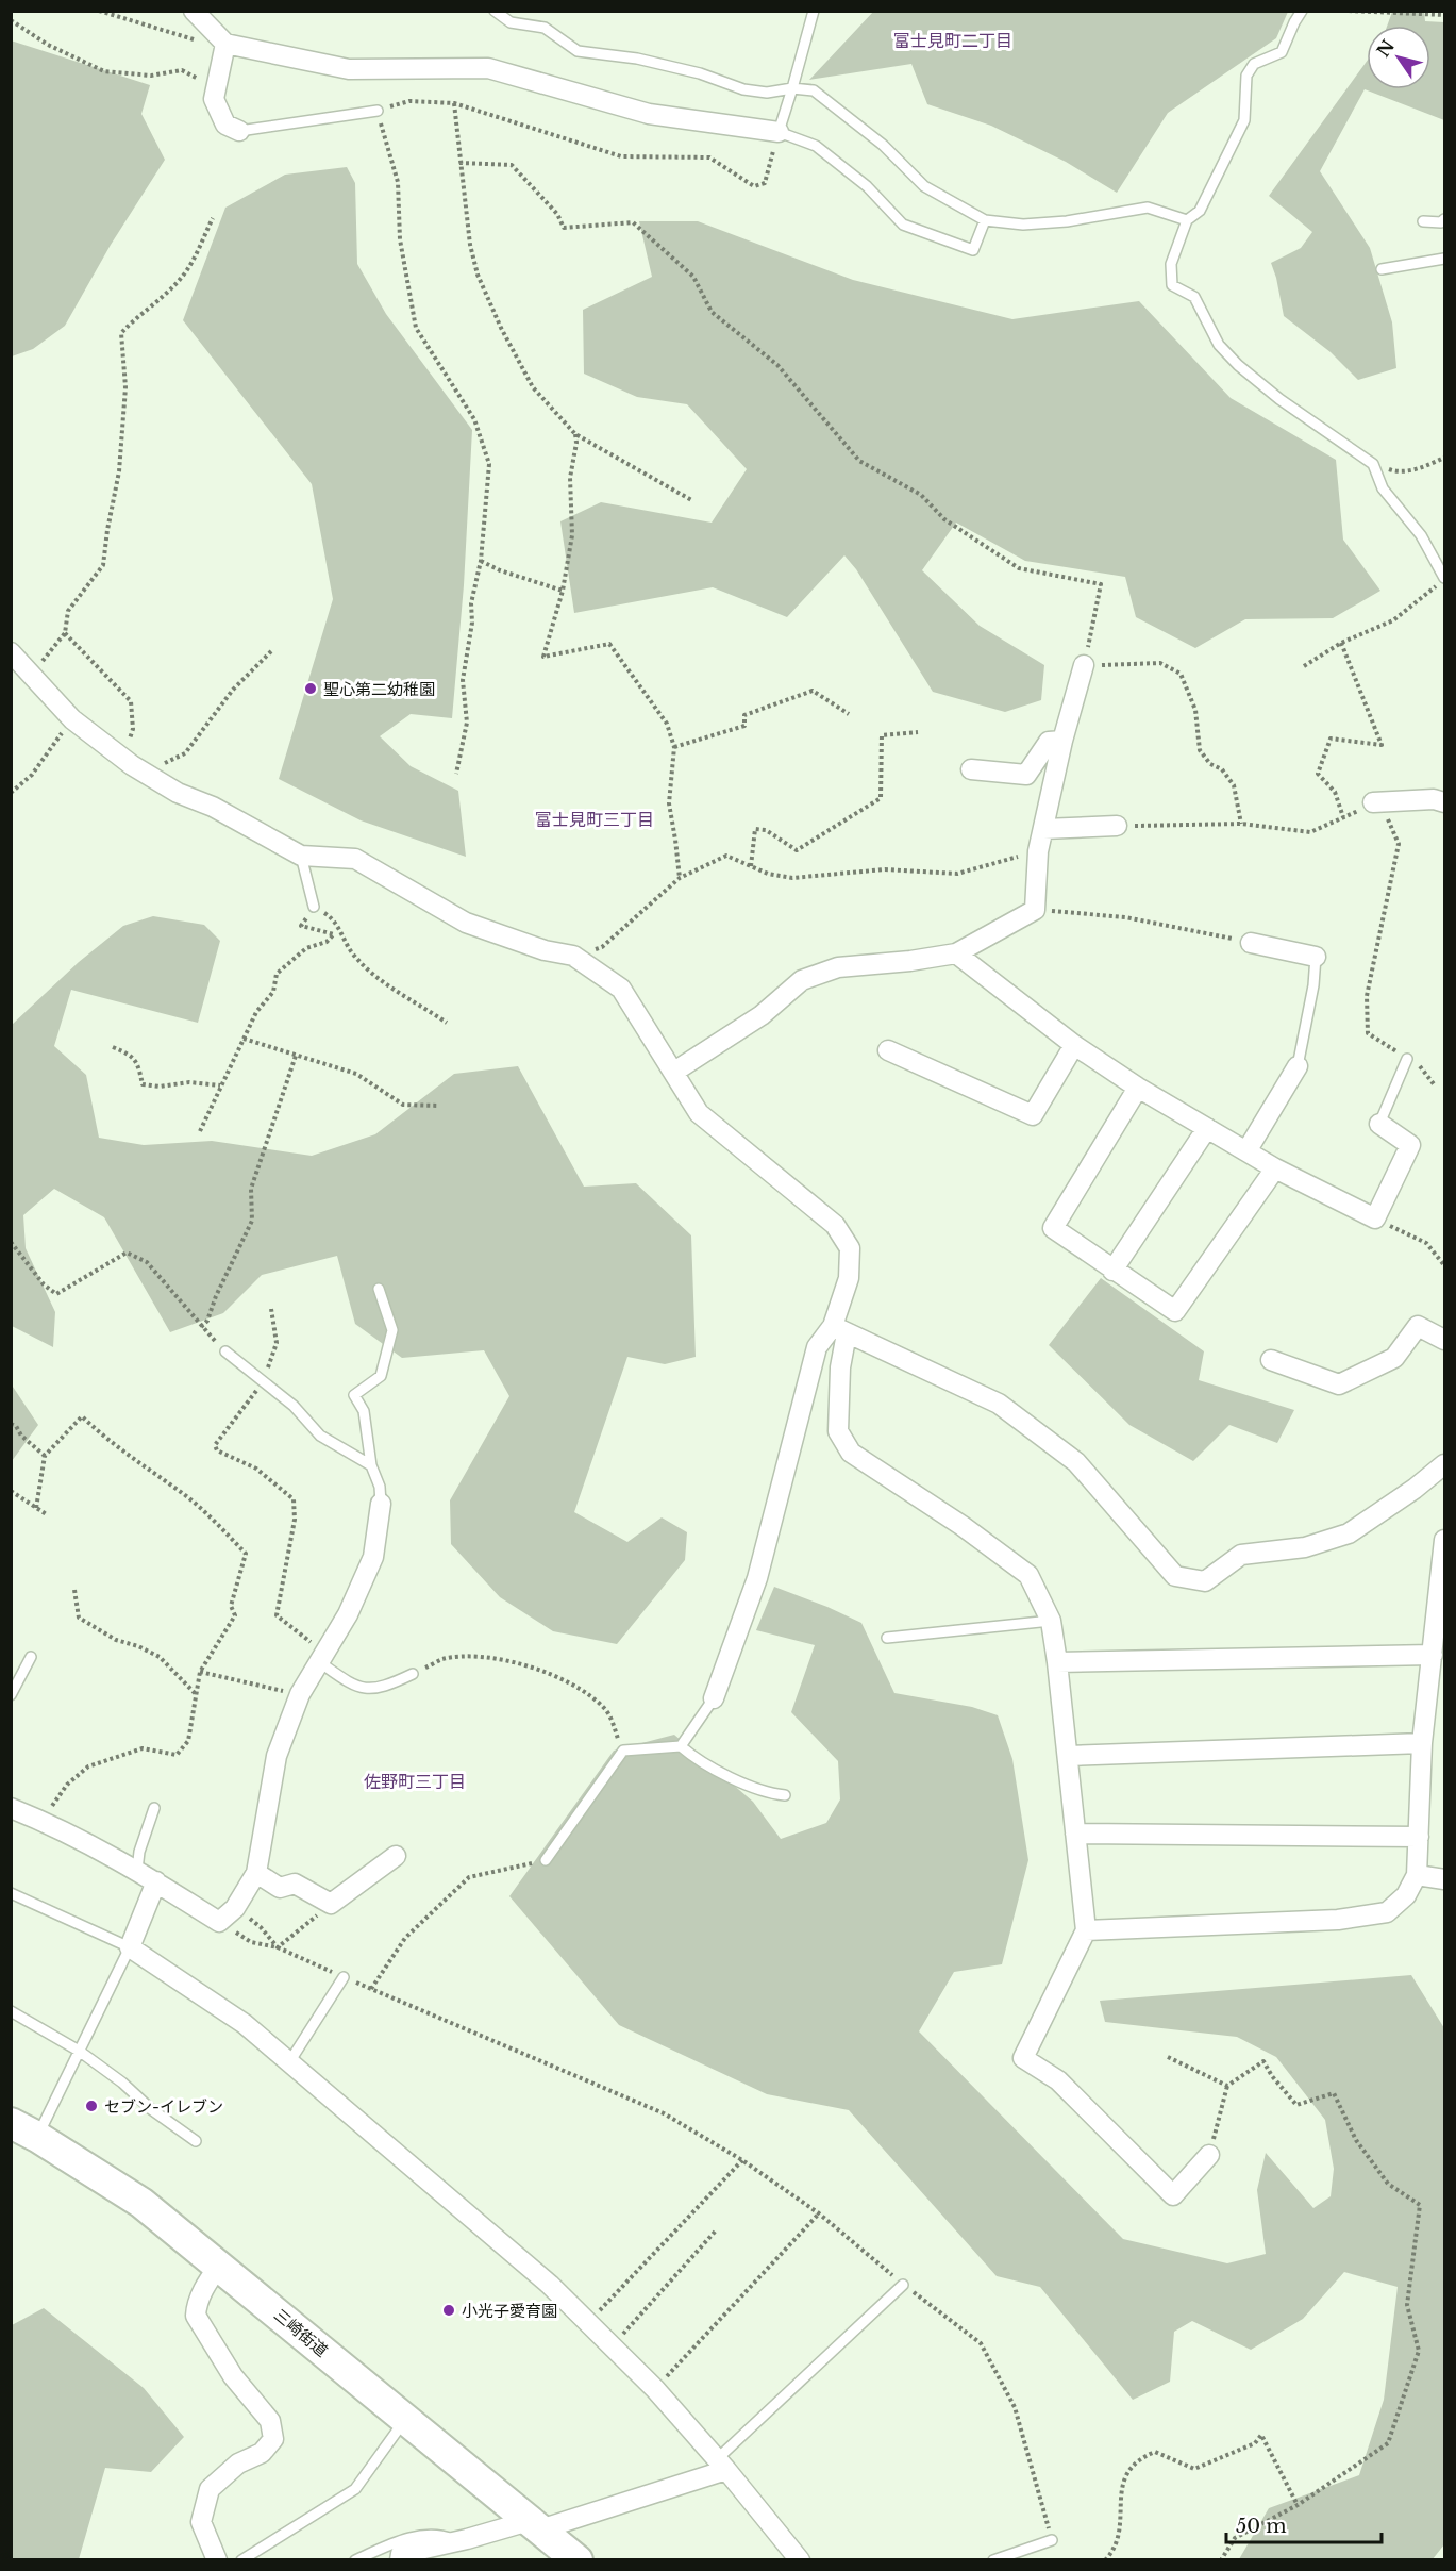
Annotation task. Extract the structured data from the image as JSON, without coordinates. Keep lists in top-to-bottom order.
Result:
{
  "streets": {
    "main road": ["三崎街道"]
  },
  "districts": ["富士見町二丁目", "富士見町三丁目", "佐野町三丁目"],
  "places": ["聖心第二幼稚園", "セブン-イレブン", "小光子愛育園"],
  "scale_bar": "50 m",
  "north": "top left"
}
